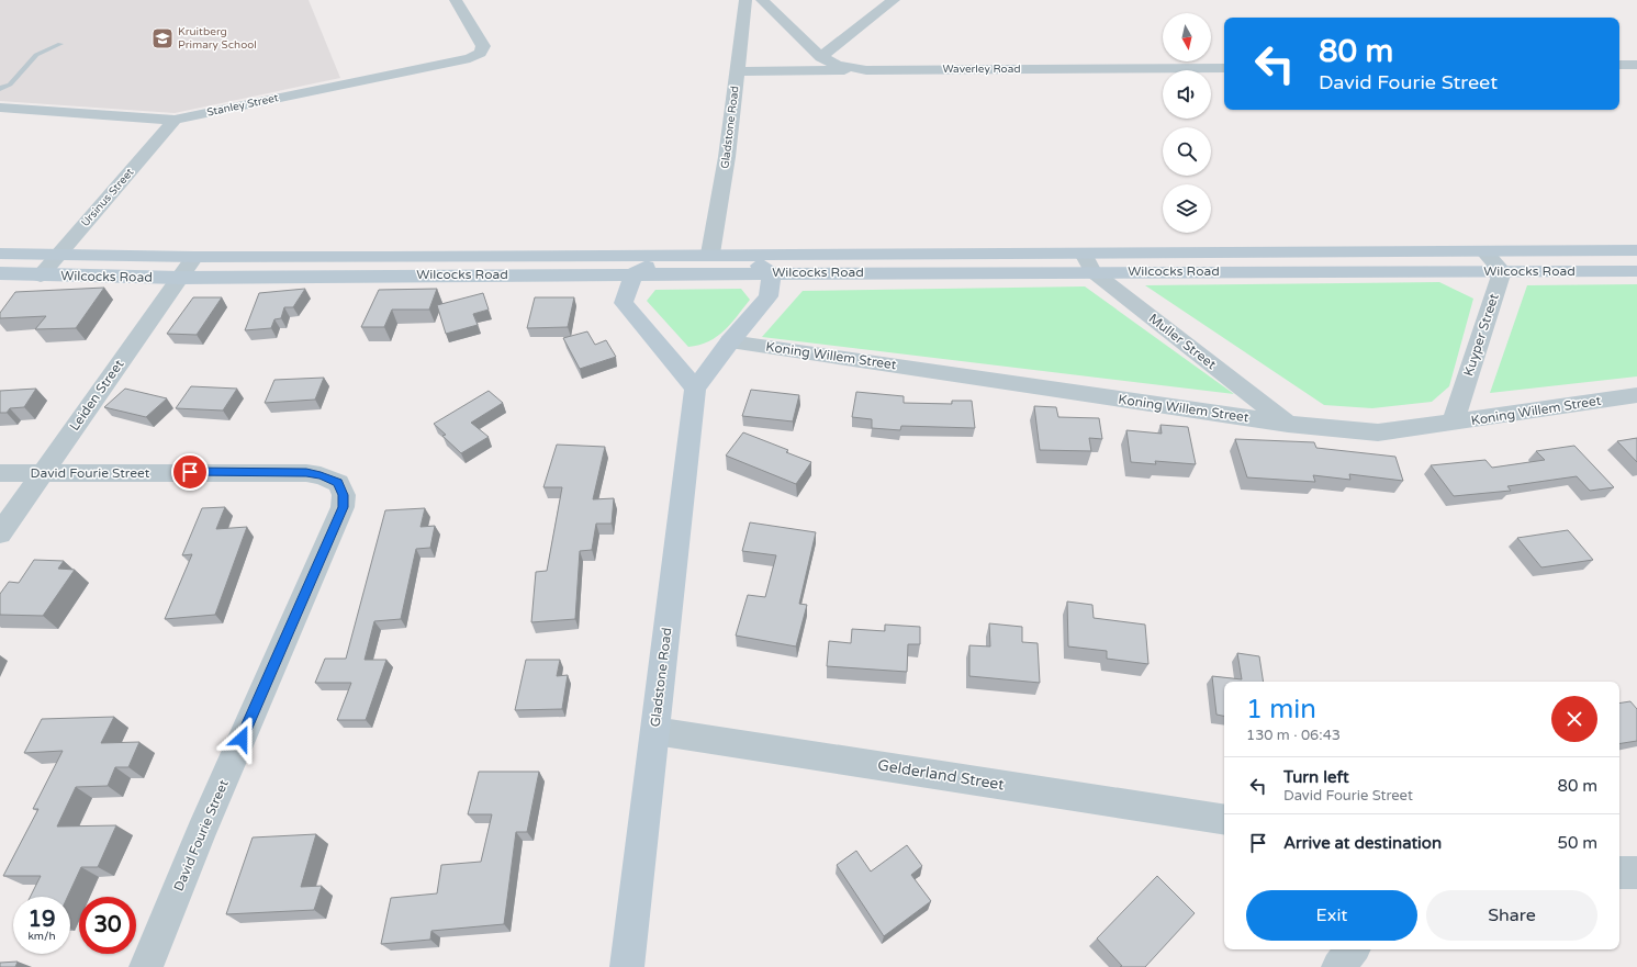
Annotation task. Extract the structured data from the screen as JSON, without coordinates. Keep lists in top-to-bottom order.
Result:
{
  "streets": {
    "street": [
      "Waverley Road",
      "Stanley Street",
      "Gladstone Road",
      "Ursinus Street",
      "Wilcocks Road",
      "Kuyper Street",
      "Muller Street",
      "Koning Willem Street",
      "Leiden Street",
      "David Fourie Street",
      "Gelderland Street"
    ]
  },
  "crossings": [
    ["Stanley Street", "Ursinus Street"],
    ["Gladstone Road", "Wilcocks Road"],
    ["Gladstone Road", "Koning Willem Street"],
    ["Gladstone Road", "Gelderland Street"],
    ["Ursinus Street", "Wilcocks Road"],
    ["Wilcocks Road", "Kuyper Street"],
    ["Wilcocks Road", "Muller Street"],
    ["Wilcocks Road", "Leiden Street"],
    ["Kuyper Street", "Koning Willem Street"],
    ["Muller Street", "Koning Willem Street"],
    ["Leiden Street", "David Fourie Street"]
  ],
  "places": {
    "school or university": ["Kruitberg Primary School"]
  },
  "north": "bottom",
  "page": {
    "turn": ["80 m", "David Fourie Street"],
    "heading": ["1 min", "130 m · 06:43"],
    "list": [
      {
        "name": "Turn left",
        "note": "David Fourie Street",
        "value": "80 m"
      },
      {
        "name": "Arrive at destination",
        "value": "50 m"
      }
    ],
    "buttons": ["Exit", "Share"],
    "speed": "19 km/h",
    "limit": "30"
  }
}
